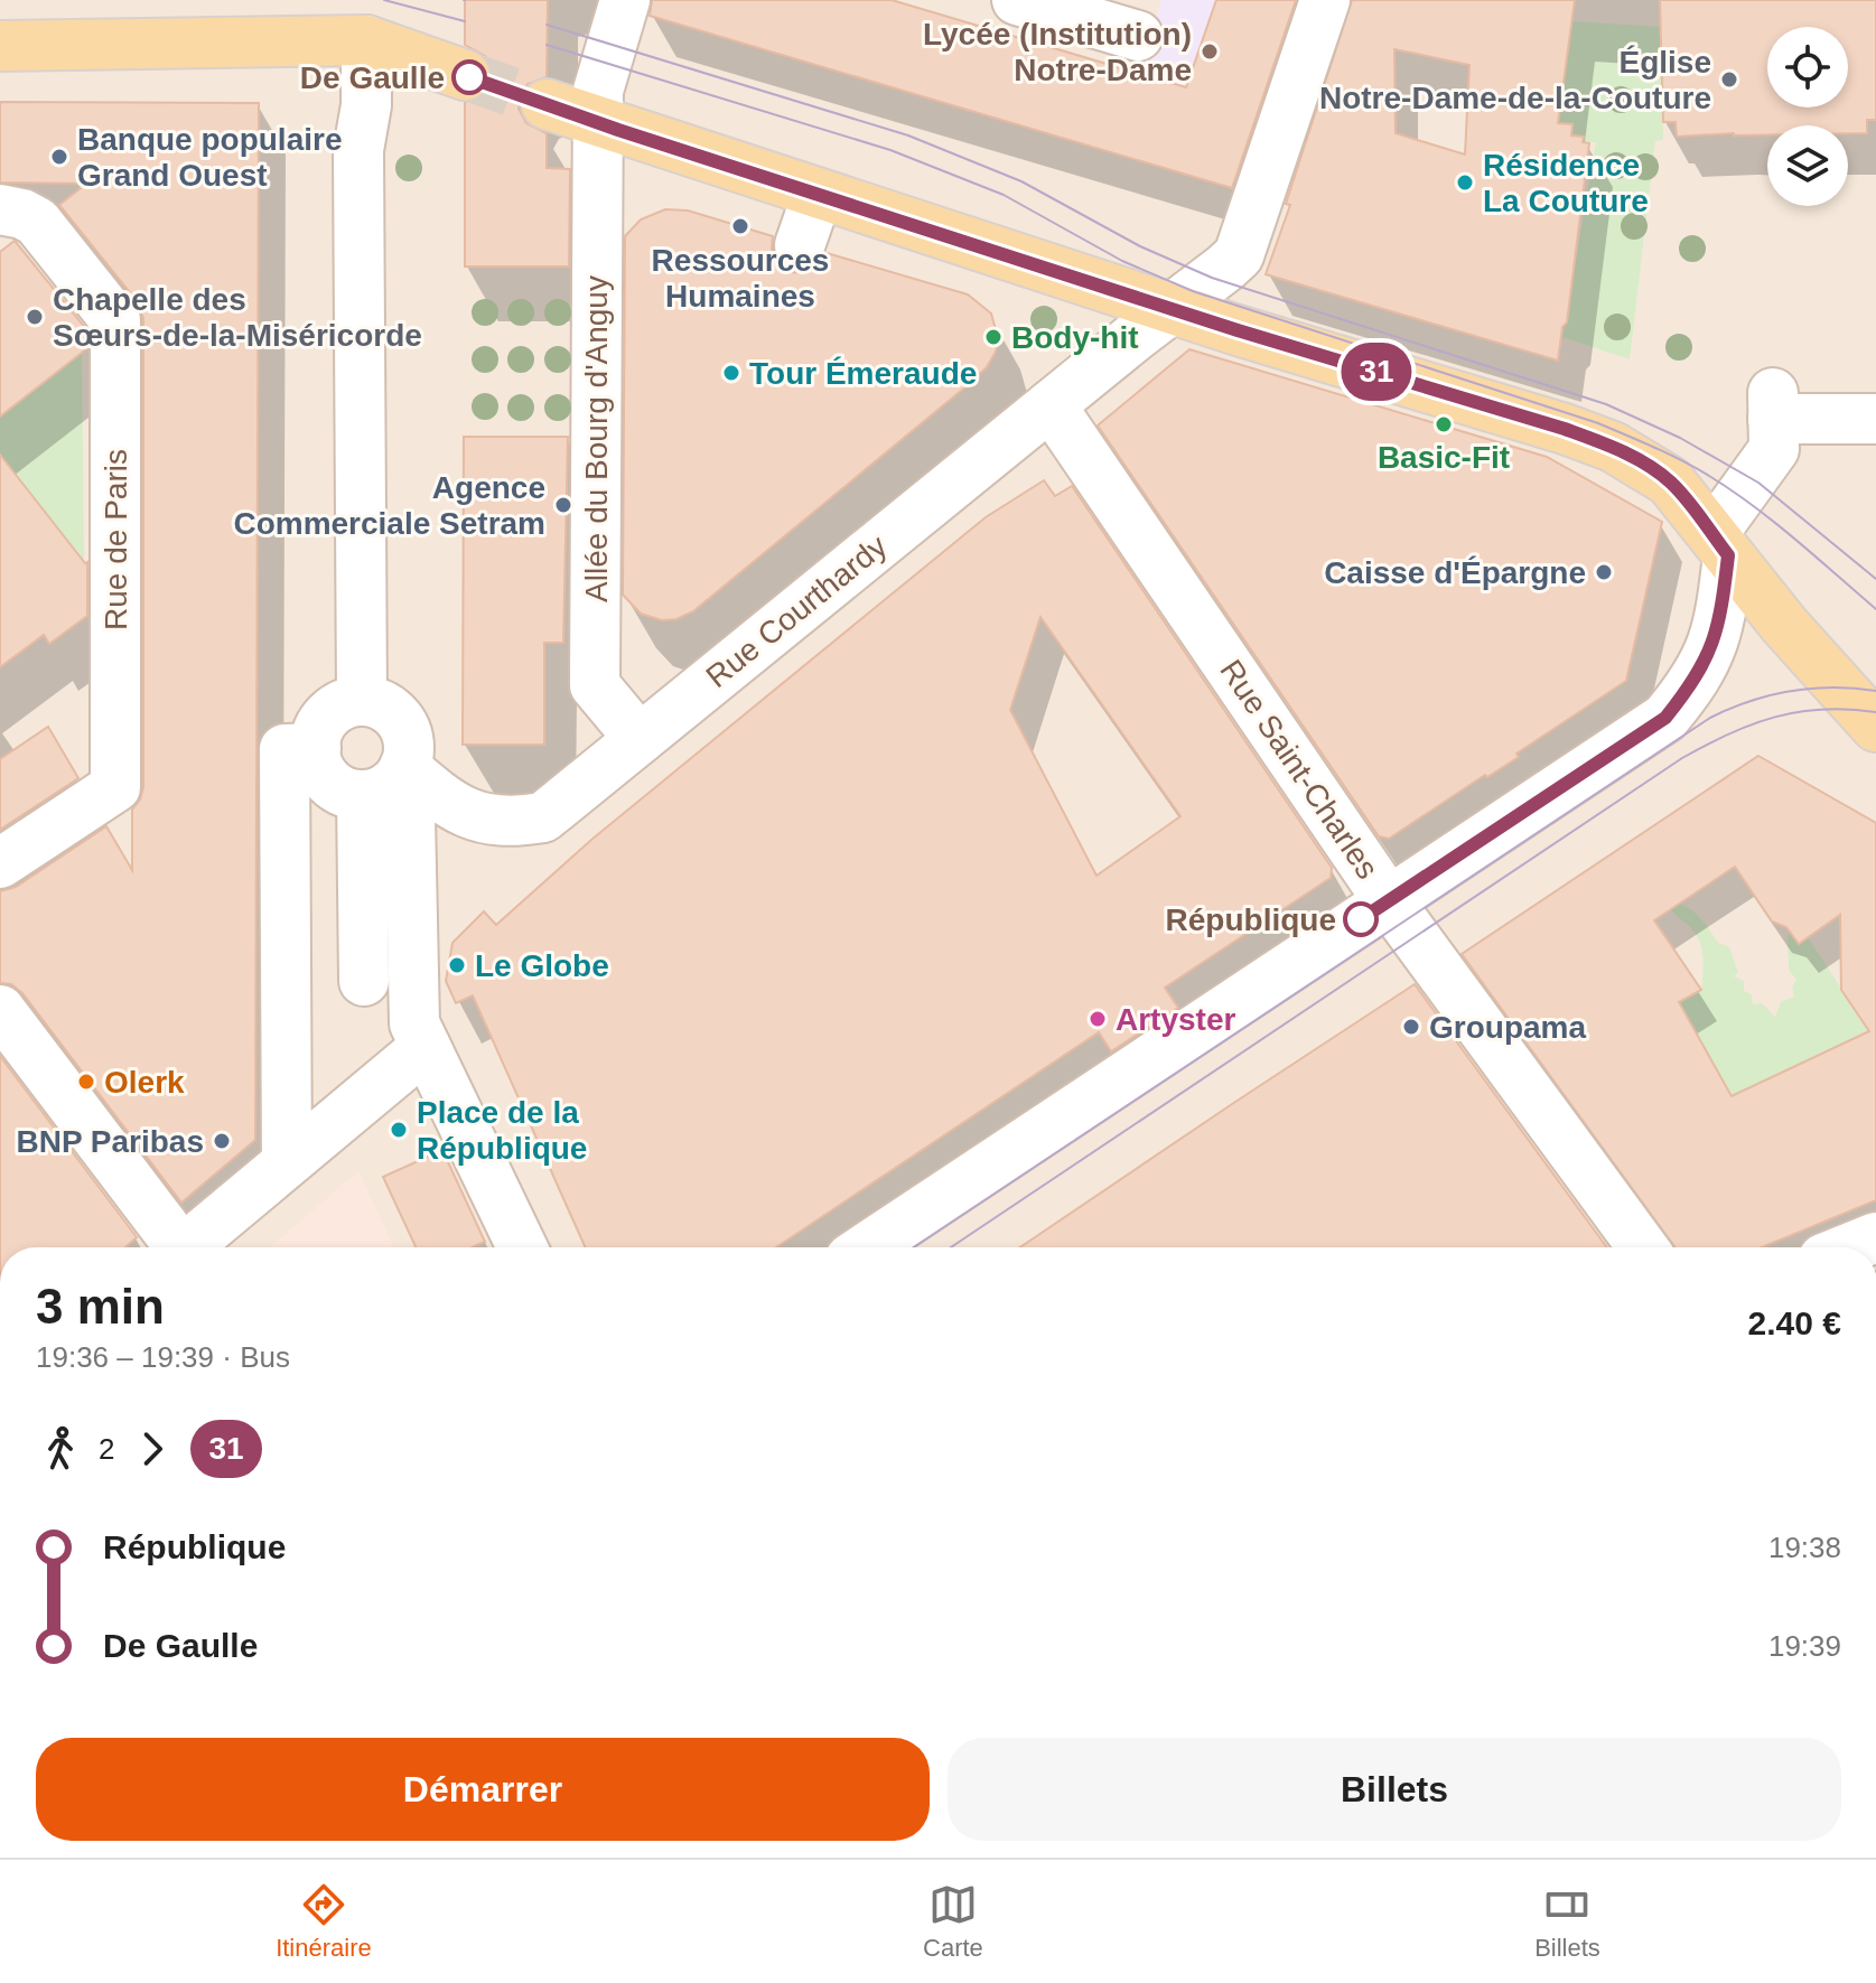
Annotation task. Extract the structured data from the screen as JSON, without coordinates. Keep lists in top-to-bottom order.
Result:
{
  "streets": {
    "street": [
      "Allée du Bourg d'Anguy",
      "Rue de Paris",
      "Rue Courthardy",
      "Rue Saint-Charles"
    ]
  },
  "crossings": [
    ["Allée du Bourg d'Anguy", "Rue Courthardy"],
    ["Rue Courthardy", "Rue Saint-Charles"]
  ],
  "places": [
    "Lycée (Institution) Notre-Dame",
    "De Gaulle",
    "Église Notre-Dame-de-la-Couture",
    "Banque populaire Grand Ouest",
    "Résidence La Couture",
    "Ressources Humaines",
    "Chapelle des Sœurs-de-la-Miséricorde",
    "Body-hit",
    "Tour Émeraude",
    "Basic-Fit",
    "Agence Commerciale Setram",
    "Caisse d'Épargne",
    "République",
    "Le Globe",
    "Artyster",
    "Groupama",
    "Olerk",
    "Place de la République",
    "BNP Paribas"
  ],
  "lines": ["bus line 31"],
  "page": {
    "on_map": "31",
    "heading": ["3 min", "19:36 – 19:39 · Bus", "2.40 €"],
    "legs": ["2", "31"],
    "list": [
      {
        "name": "République",
        "value": "19:38"
      },
      {
        "name": "De Gaulle",
        "value": "19:39"
      }
    ],
    "buttons": ["Démarrer", "Billets"],
    "tabs": ["Itinéraire", "Carte", "Billets"]
  }
}
